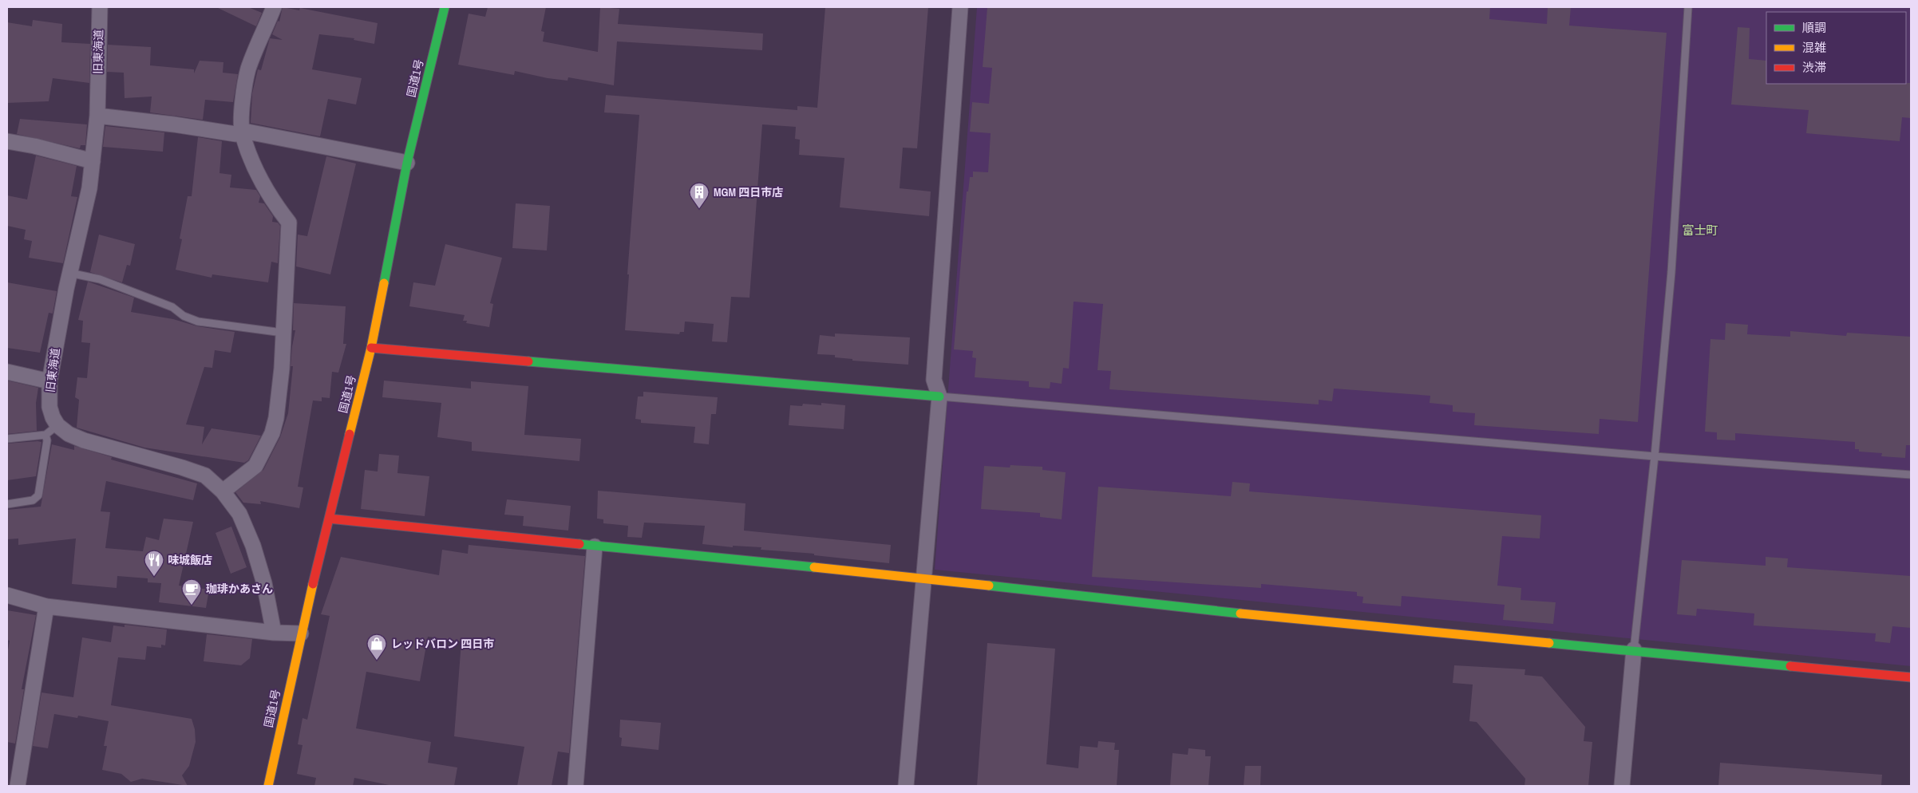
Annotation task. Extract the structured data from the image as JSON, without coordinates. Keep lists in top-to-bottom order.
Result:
{
  "streets": {
    "main road": ["国道1号"],
    "street": ["旧東海道"]
  },
  "districts": ["富士町"],
  "places": {
    "building": ["MGM 四日市店"],
    "restaurant": ["味城飯店"],
    "cafe": ["珈琲かあさん"],
    "shop": ["レッドバロン 四日市"]
  },
  "legend": ["順調", "混雑", "渋滞"]
}
